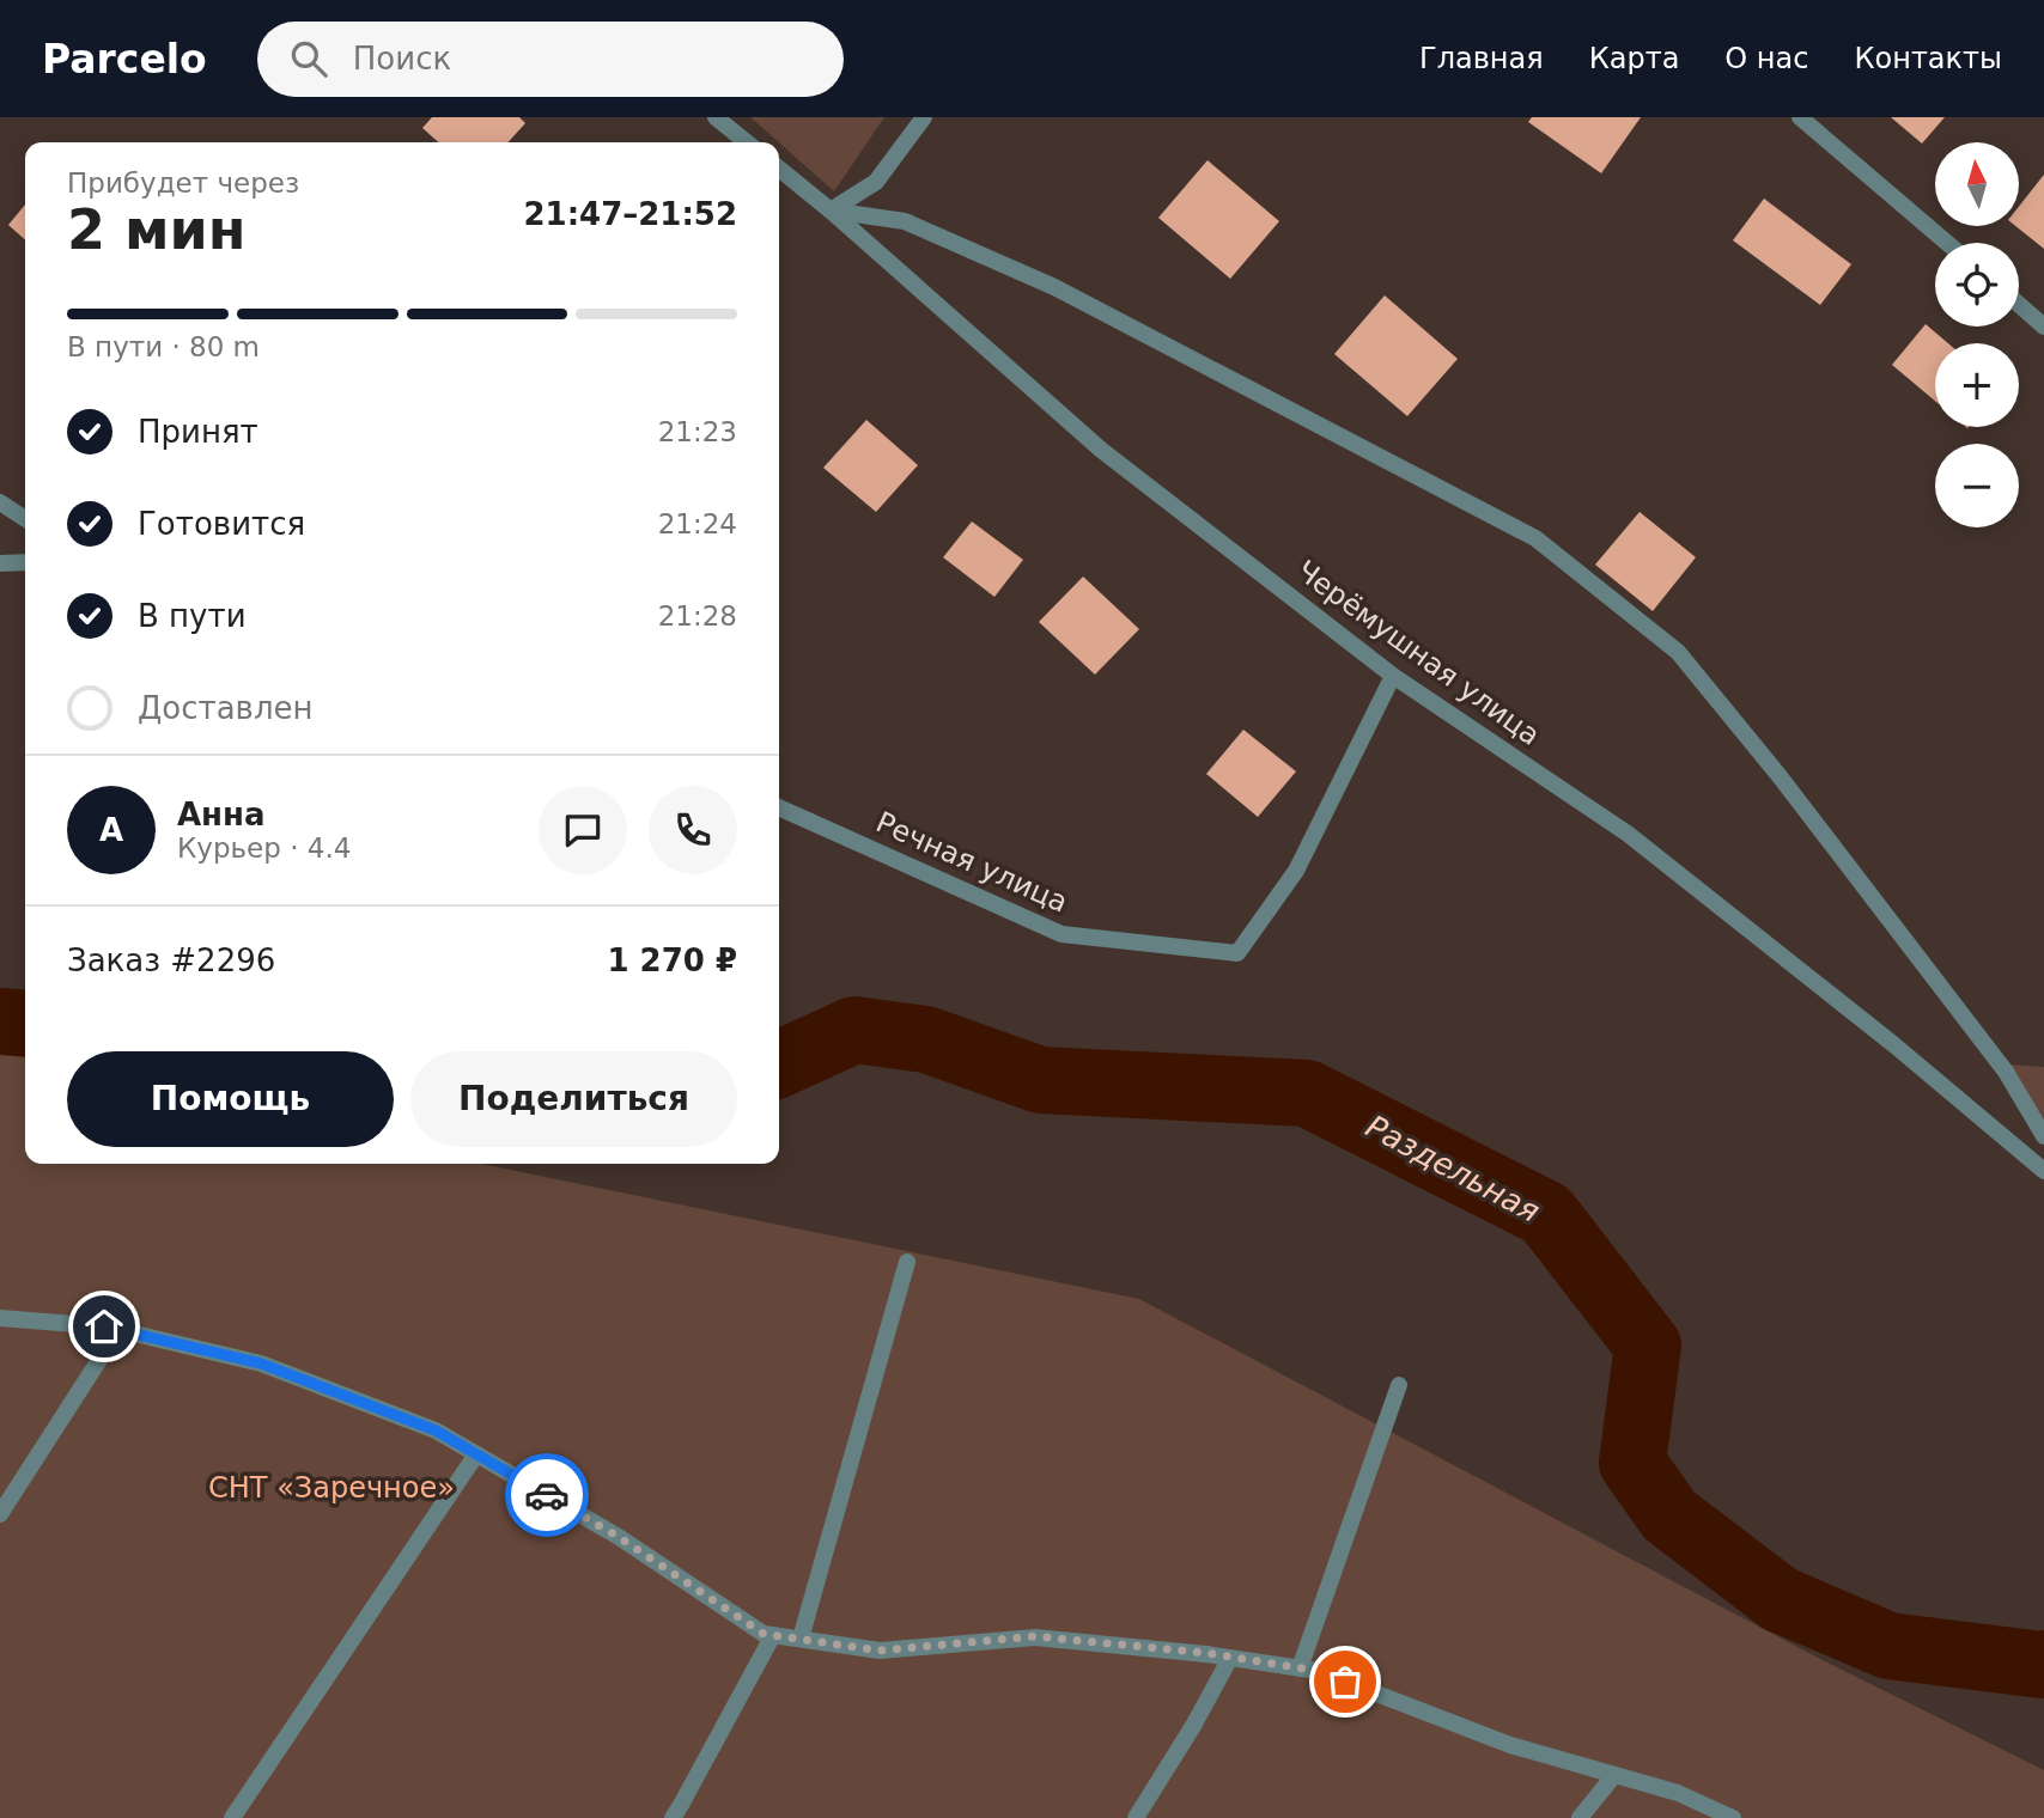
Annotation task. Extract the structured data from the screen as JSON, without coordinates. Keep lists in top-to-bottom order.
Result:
{
  "streets": {
    "street": ["Черёмушная улица", "Речная улица"]
  },
  "crossings": [
    ["Черёмушная улица", "Речная улица"]
  ],
  "water": ["Раздельная"],
  "parks": ["СНТ «Заречное»"],
  "north": "top",
  "page": {
    "header": "Parcelo",
    "search": "Поиск",
    "nav": [
      "Главная",
      "Карта",
      "О нас",
      "Контакты"
    ],
    "map_buttons": ["+", "−"],
    "heading": ["2 мин", "Прибудет через", "21:47–21:52"],
    "panel": [
      "Анна",
      "Курьер · 4.4",
      "Заказ #2296",
      "1 270 ₽"
    ],
    "bar": "В пути · 80 m",
    "list": [
      ["Принят", "21:23"],
      ["Готовится", "21:24"],
      ["В пути", "21:28"],
      "Доставлен"
    ],
    "round": "А",
    "buttons": ["Помощь", "Поделиться"]
  }
}
